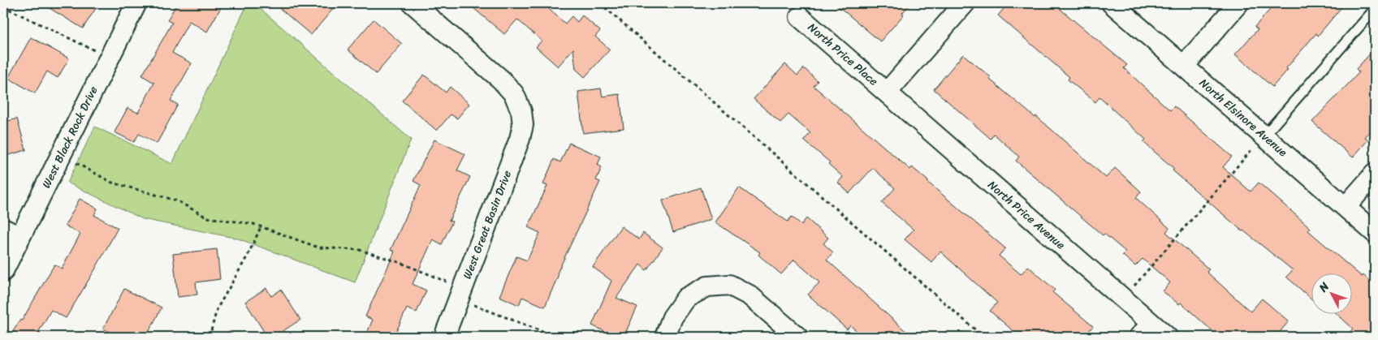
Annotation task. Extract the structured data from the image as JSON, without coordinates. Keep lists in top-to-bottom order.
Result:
{
  "streets": {
    "street": [
      "North Price Place",
      "North Elsinore Avenue",
      "West Black Rock Drive",
      "North Price Avenue",
      "West Great Basin Drive"
    ]
  },
  "crossings": [
    ["North Price Place", "North Price Avenue"]
  ],
  "north": "top left"
}
